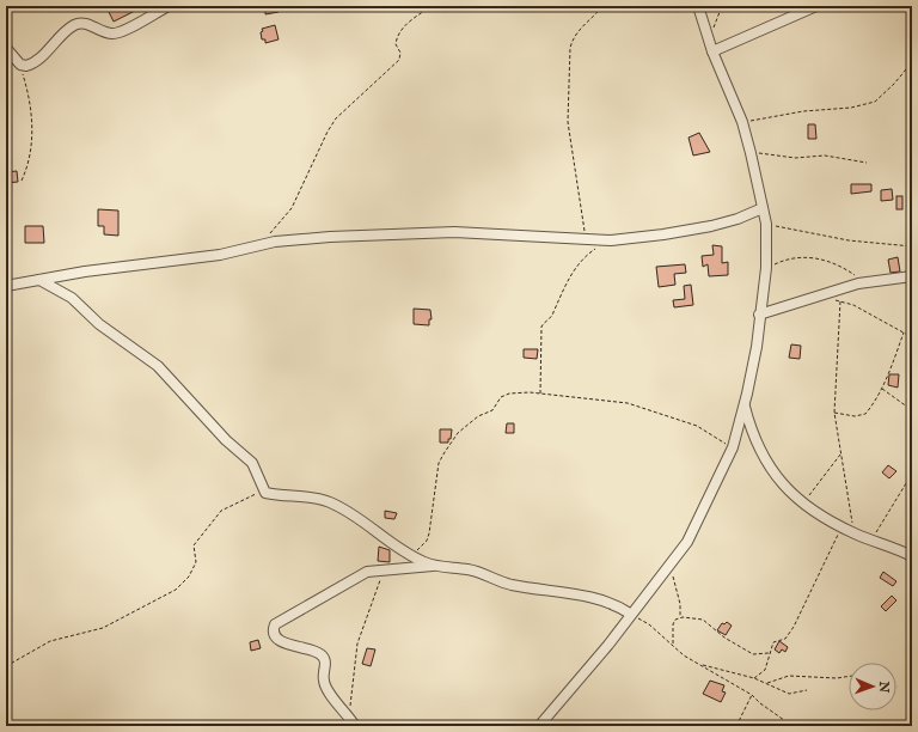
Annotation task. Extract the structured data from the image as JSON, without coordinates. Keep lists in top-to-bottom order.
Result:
{
  "north": "right"
}
